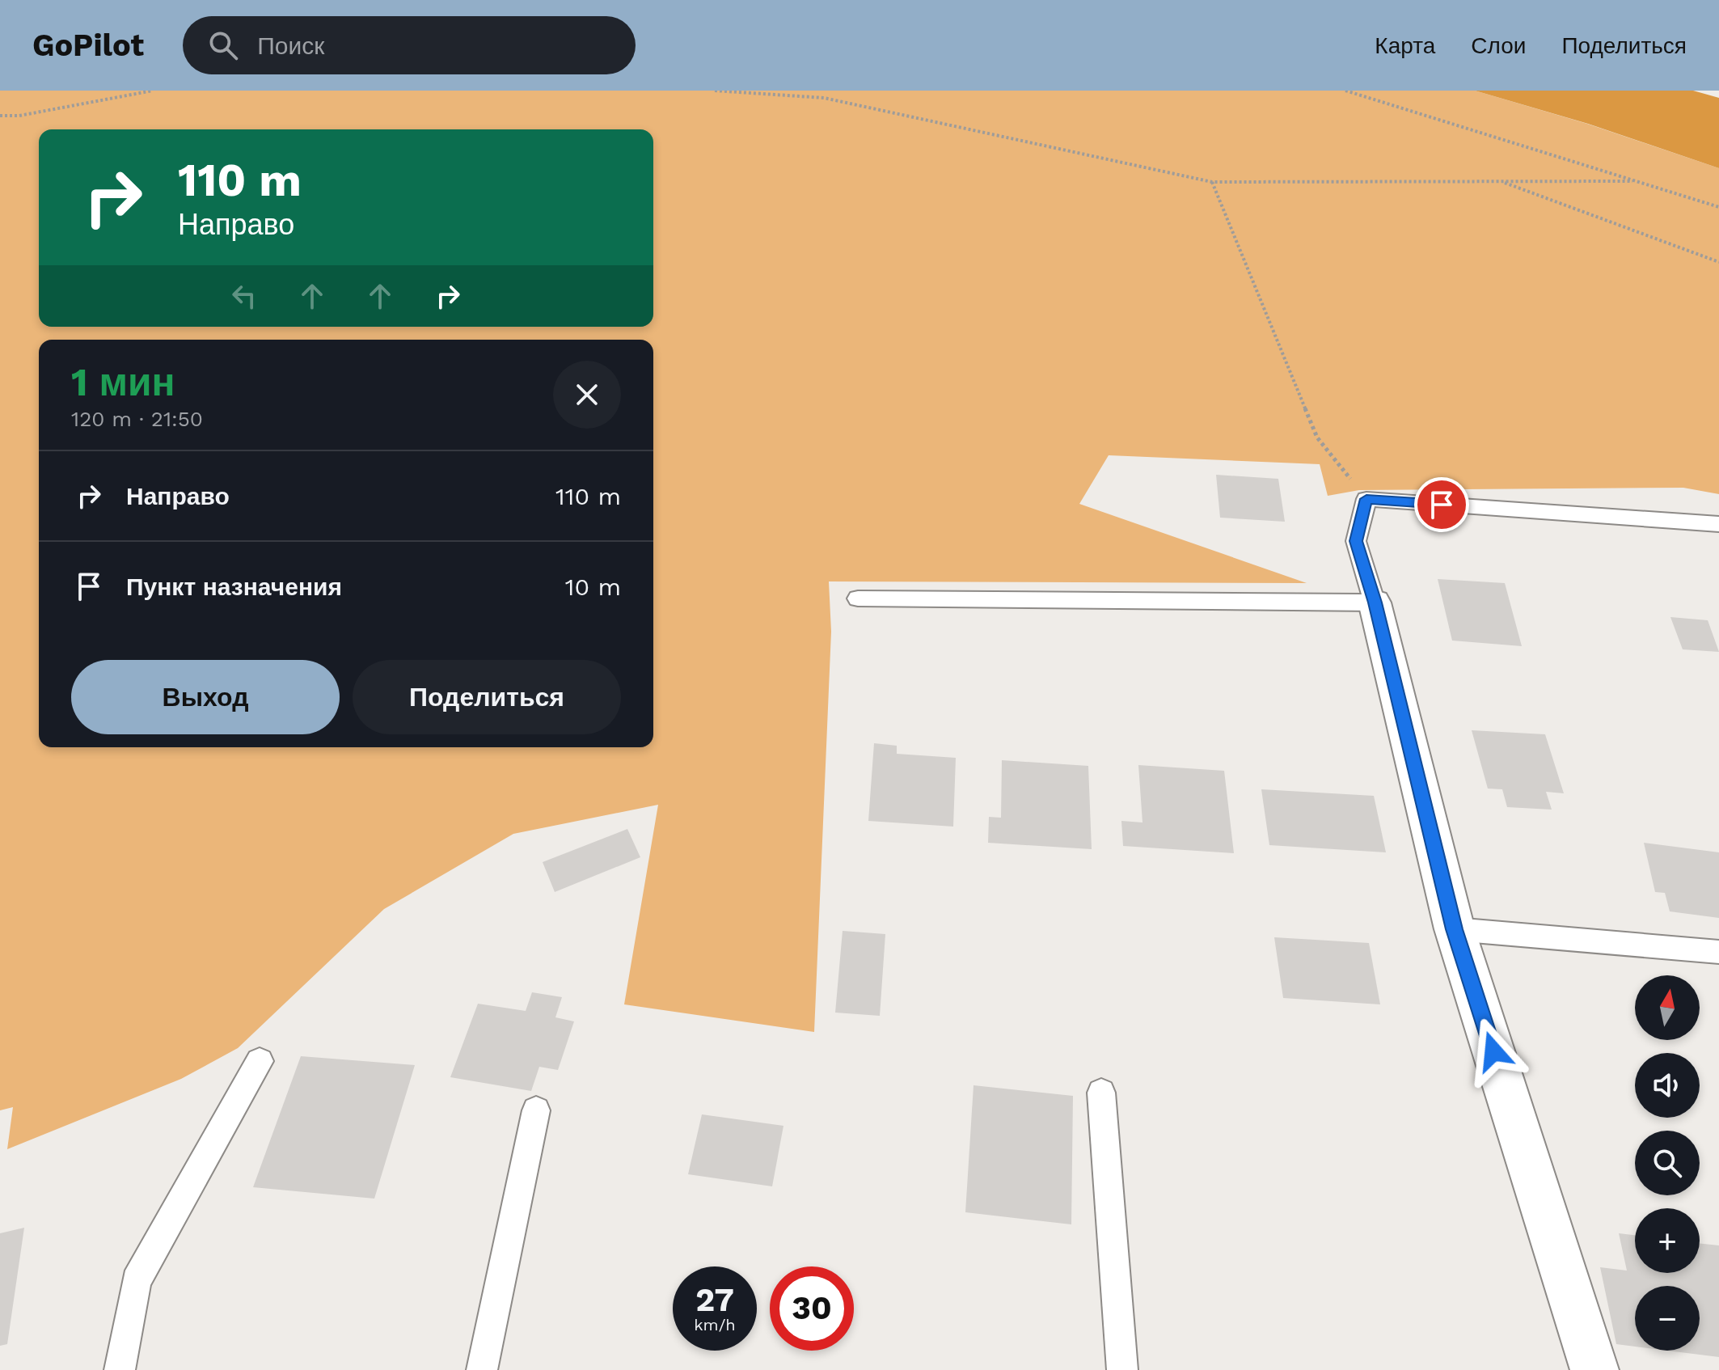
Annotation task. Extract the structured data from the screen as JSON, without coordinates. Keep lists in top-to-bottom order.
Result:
{
  "north": "top",
  "page": {
    "header": "GoPilot",
    "search": "Поиск",
    "nav": ["Карта", "Слои", "Поделиться"],
    "turn": ["110 m", "Направо"],
    "heading": ["1 мин", "120 m · 21:50"],
    "list": [
      {
        "name": "Направо",
        "value": "110 m"
      },
      {
        "name": "Пункт назначения",
        "value": "10 m"
      }
    ],
    "buttons": ["Выход", "Поделиться"],
    "map_buttons": ["+", "−"],
    "speed": "27 km/h",
    "limit": "30"
  }
}
